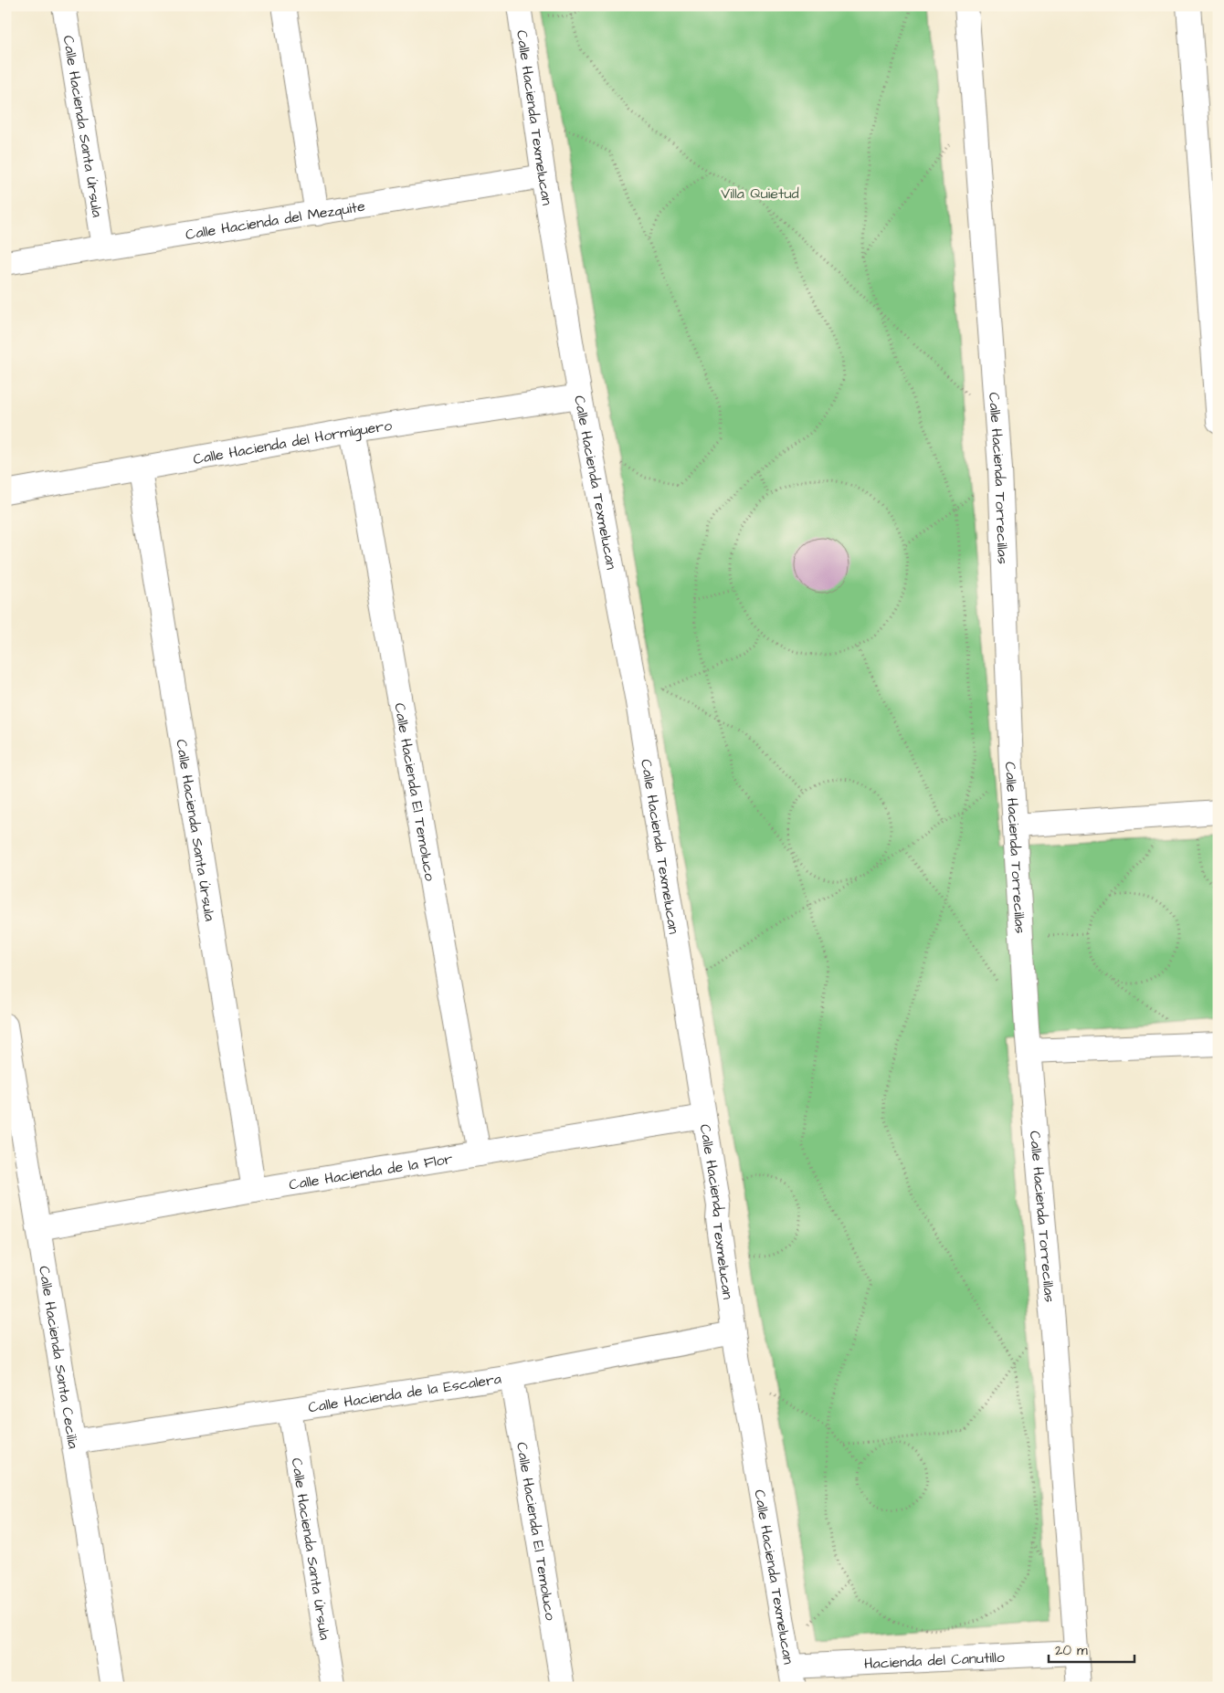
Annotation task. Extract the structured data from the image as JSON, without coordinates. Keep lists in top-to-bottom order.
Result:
{
  "streets": {
    "street": [
      "Calle Hacienda Texmelucan",
      "Calle Hacienda Santa Úrsula",
      "Calle Hacienda del Mezquite",
      "Calle Hacienda del Hormiguero",
      "Calle Hacienda Torrecillas",
      "Calle Hacienda El Temoluco",
      "Calle Hacienda de la Flor",
      "Calle Hacienda Santa Cecilia",
      "Calle Hacienda de la Escalera",
      "Hacienda del Canutillo"
    ]
  },
  "crossings": [
    ["Calle Hacienda Texmelucan", "Calle Hacienda del Mezquite"],
    ["Calle Hacienda Texmelucan", "Calle Hacienda del Hormiguero"],
    ["Calle Hacienda Texmelucan", "Calle Hacienda de la Flor"],
    ["Calle Hacienda Texmelucan", "Calle Hacienda de la Escalera"],
    ["Calle Hacienda Texmelucan", "Hacienda del Canutillo"],
    ["Calle Hacienda Santa Úrsula", "Calle Hacienda del Mezquite"],
    ["Calle Hacienda Santa Úrsula", "Calle Hacienda del Hormiguero"],
    ["Calle Hacienda Santa Úrsula", "Calle Hacienda de la Flor"],
    ["Calle Hacienda Santa Úrsula", "Calle Hacienda de la Escalera"],
    ["Calle Hacienda del Hormiguero", "Calle Hacienda El Temoluco"],
    ["Calle Hacienda Torrecillas", "Hacienda del Canutillo"],
    ["Calle Hacienda El Temoluco", "Calle Hacienda de la Flor"],
    ["Calle Hacienda El Temoluco", "Calle Hacienda de la Escalera"],
    ["Calle Hacienda de la Flor", "Calle Hacienda Santa Cecilia"],
    ["Calle Hacienda Santa Cecilia", "Calle Hacienda de la Escalera"]
  ],
  "parks": ["Villa Quietud"],
  "scale_bar": "20 m"
}
